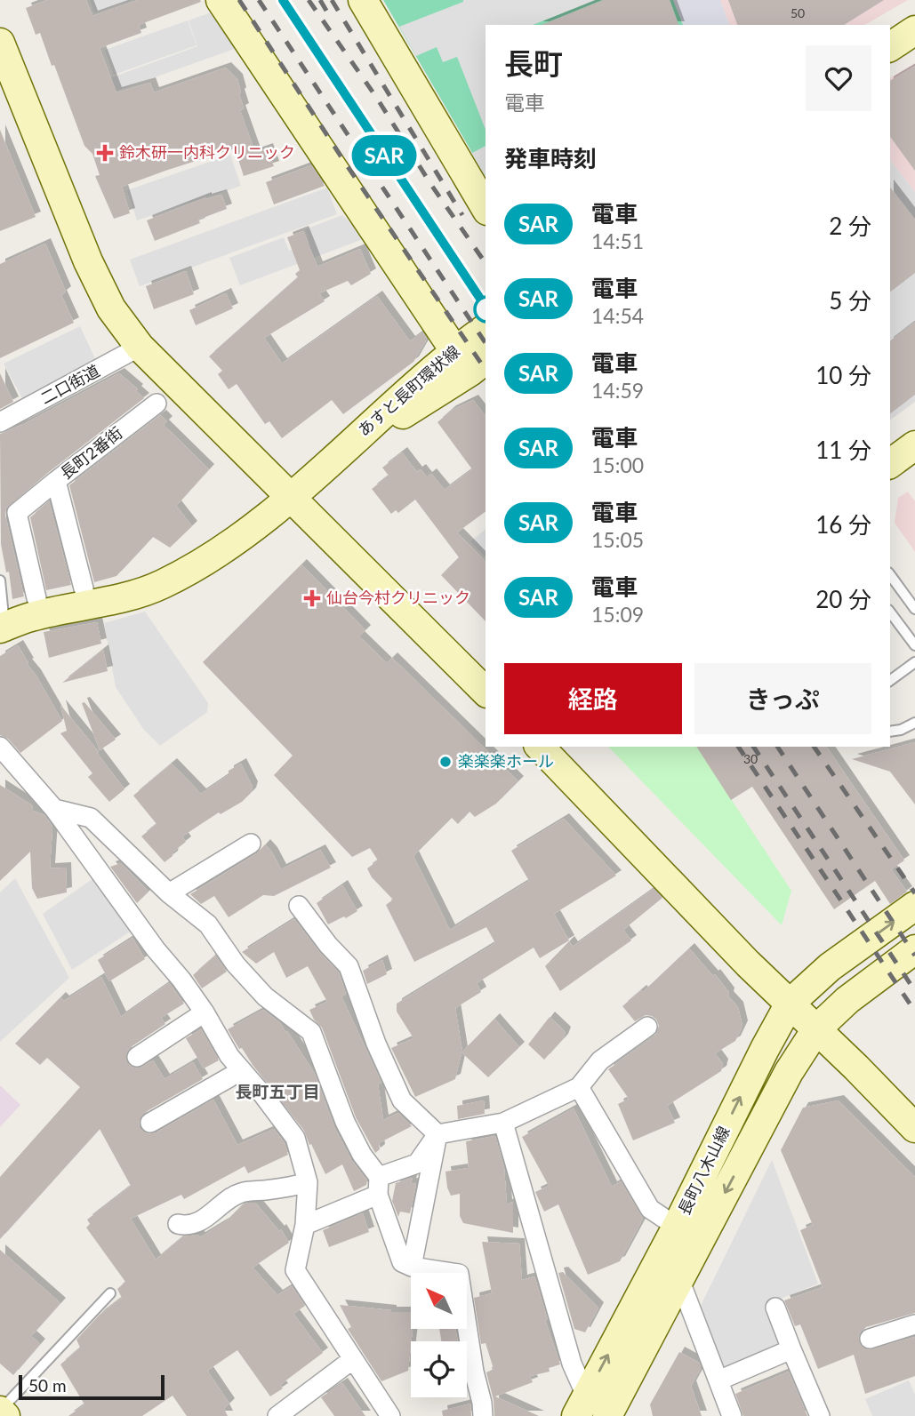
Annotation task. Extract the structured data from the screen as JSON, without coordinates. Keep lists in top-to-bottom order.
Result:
{
  "streets": {
    "street": [
      "二口街道",
      "あすと長町環状線",
      "長町2番街",
      "長町八木山線"
    ]
  },
  "districts": ["長町五丁目"],
  "places": {
    "health": ["鈴木研一内科クリニック", "仙台今村クリニック"],
    "other": ["楽楽楽ホール"]
  },
  "house_numbers": ["50", "30"],
  "scale_bar": "50 m",
  "north": "top left",
  "page": {
    "on_map": "SAR",
    "heading": [
      ["長町", "電車"],
      "発車時刻"
    ],
    "list": [
      {
        "mark": "SAR",
        "name": "電車",
        "note": "14:51",
        "value": "2 分"
      },
      {
        "mark": "SAR",
        "name": "電車",
        "note": "14:54",
        "value": "5 分"
      },
      {
        "mark": "SAR",
        "name": "電車",
        "note": "14:59",
        "value": "10 分"
      },
      {
        "mark": "SAR",
        "name": "電車",
        "note": "15:00",
        "value": "11 分"
      },
      {
        "mark": "SAR",
        "name": "電車",
        "note": "15:05",
        "value": "16 分"
      },
      {
        "mark": "SAR",
        "name": "電車",
        "note": "15:09",
        "value": "20 分"
      }
    ],
    "buttons": ["経路", "きっぷ"],
    "scale": "50 m"
  }
}
